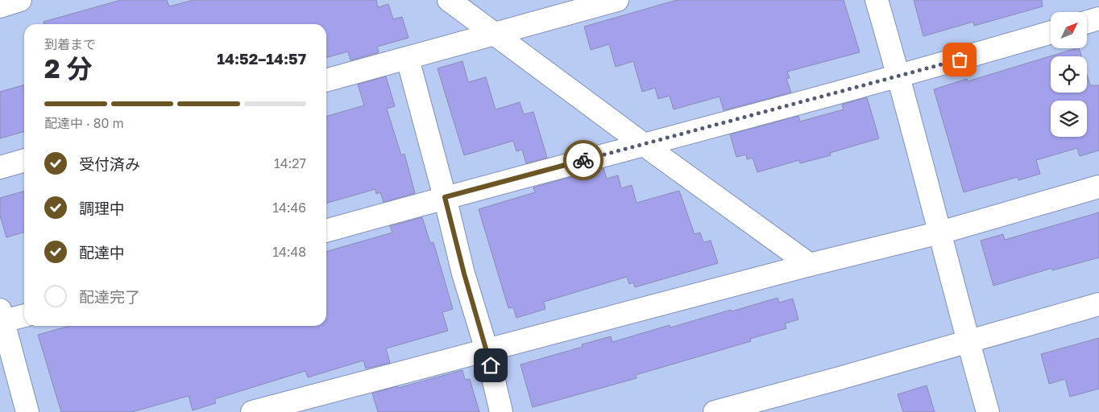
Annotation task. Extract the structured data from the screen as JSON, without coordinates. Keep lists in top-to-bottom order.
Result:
{
  "north": "top right",
  "page": {
    "heading": ["2 分", "到着まで", "14:52–14:57"],
    "bar": "配達中 · 80 m",
    "list": [
      ["受付済み", "14:27"],
      ["調理中", "14:46"],
      ["配達中", "14:48"],
      "配達完了"
    ]
  }
}
